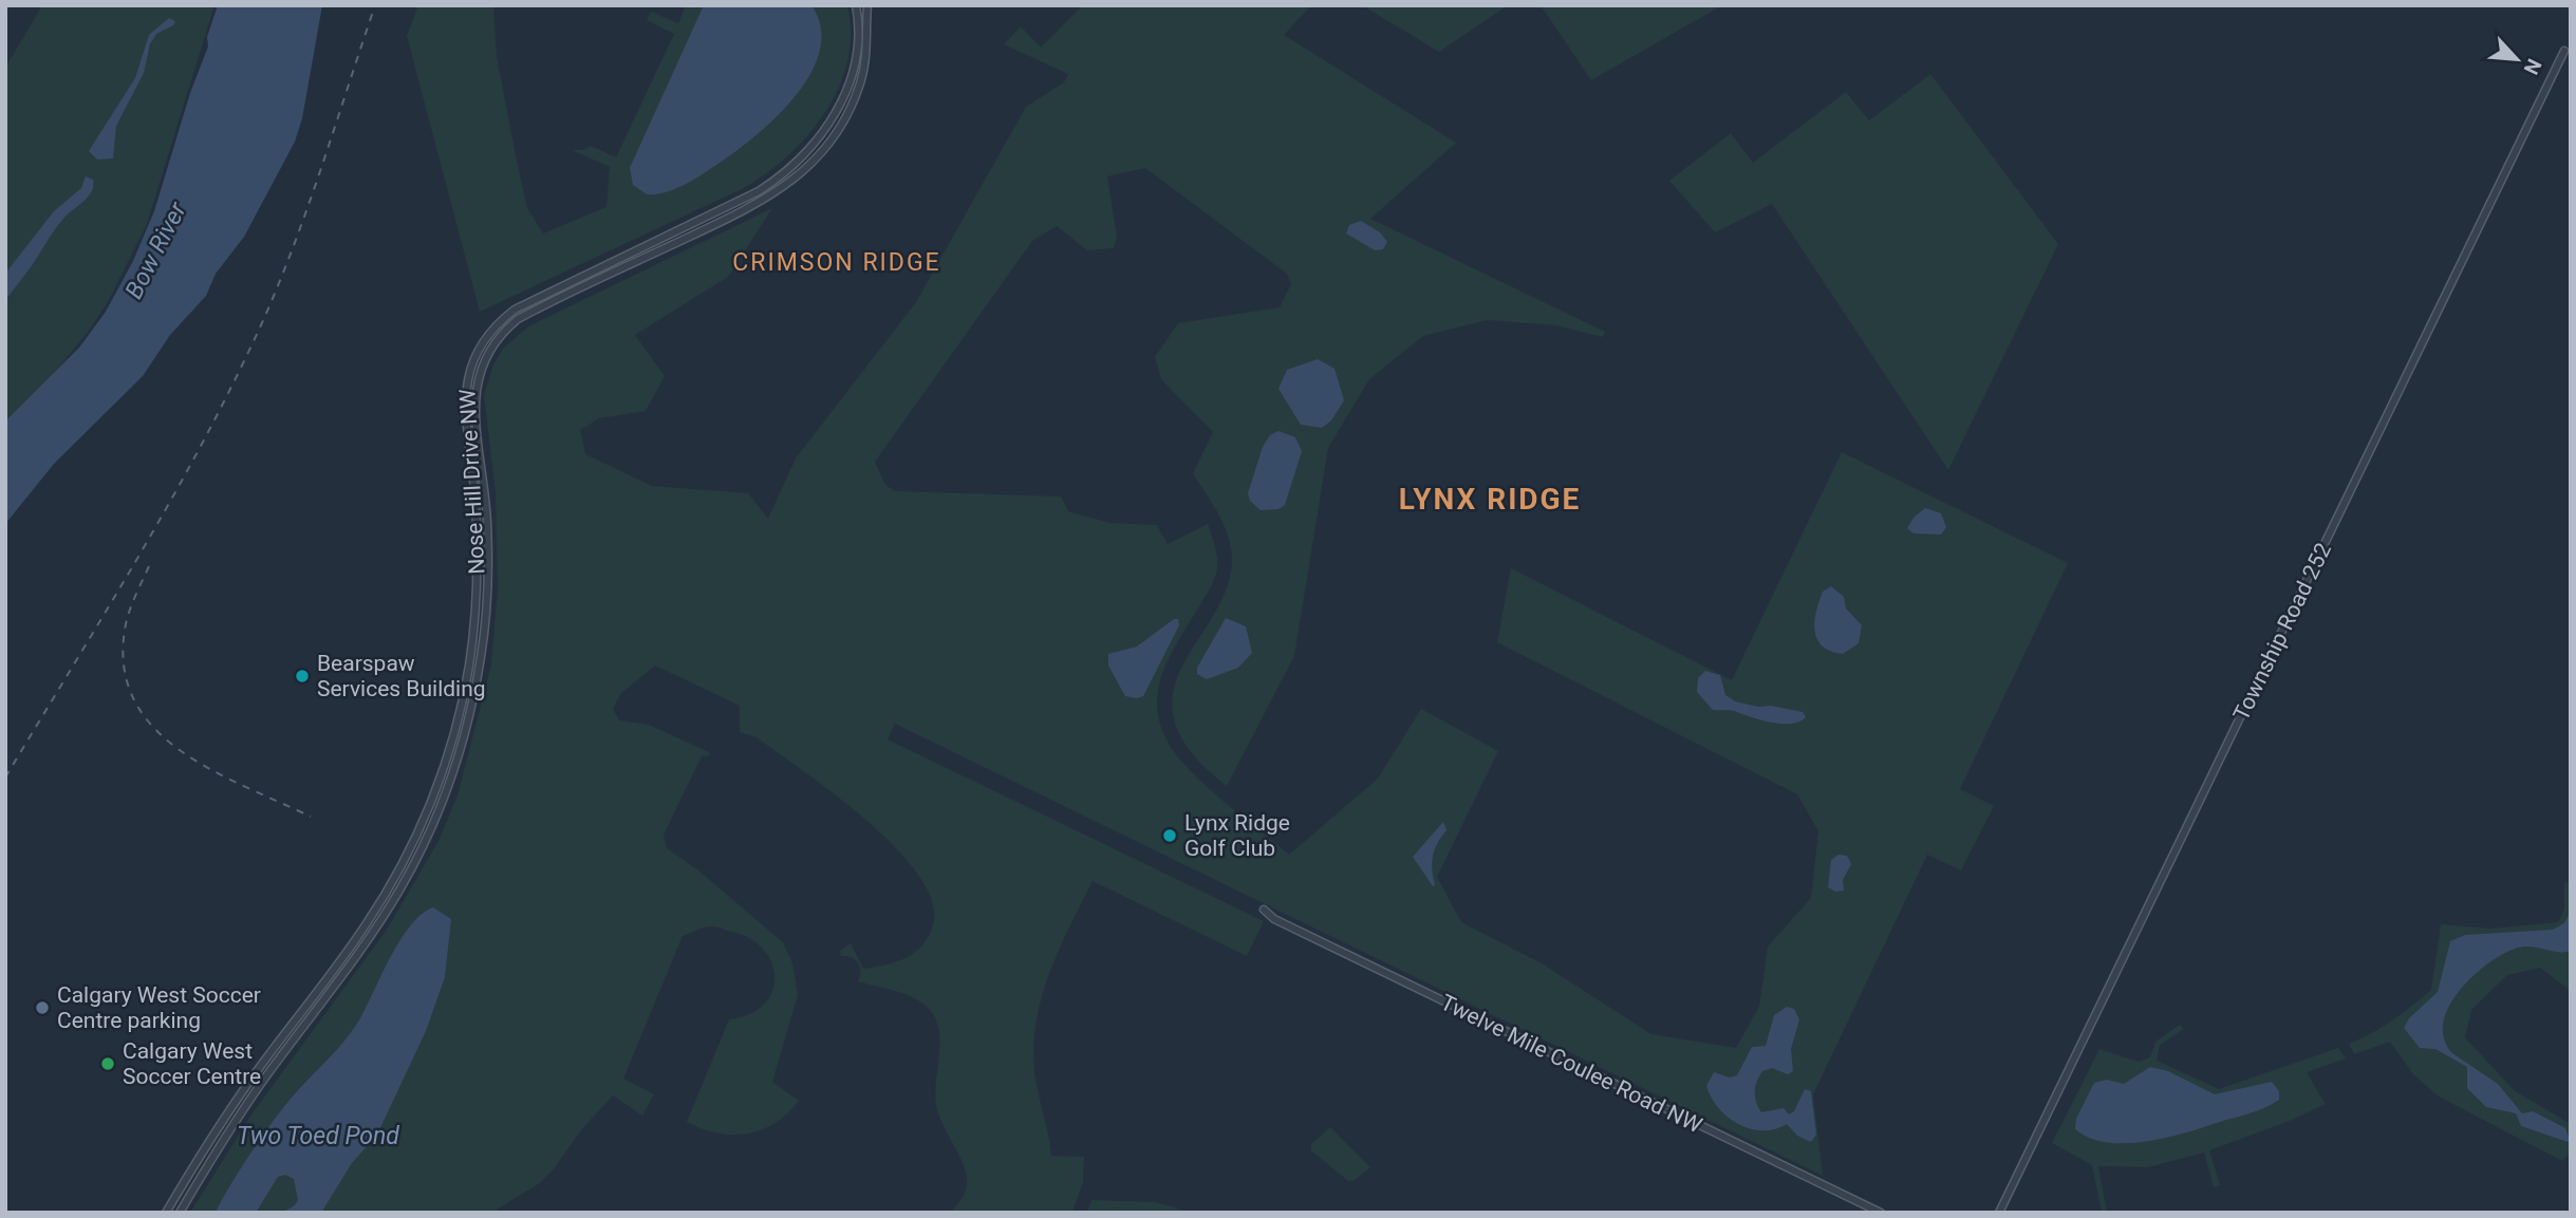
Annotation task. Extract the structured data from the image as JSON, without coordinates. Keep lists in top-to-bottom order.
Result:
{
  "streets": {
    "street": ["Nose Hill Drive NW", "Township Road 252", "Twelve Mile Coulee Road NW"]
  },
  "districts": ["CRIMSON RIDGE", "LYNX RIDGE"],
  "water": ["Bow River", "Two Toed Pond"],
  "places": [
    "Bearspaw Services Building",
    "Lynx Ridge Golf Club",
    "Calgary West Soccer Centre parking",
    "Calgary West Soccer Centre"
  ],
  "north": "bottom right"
}
